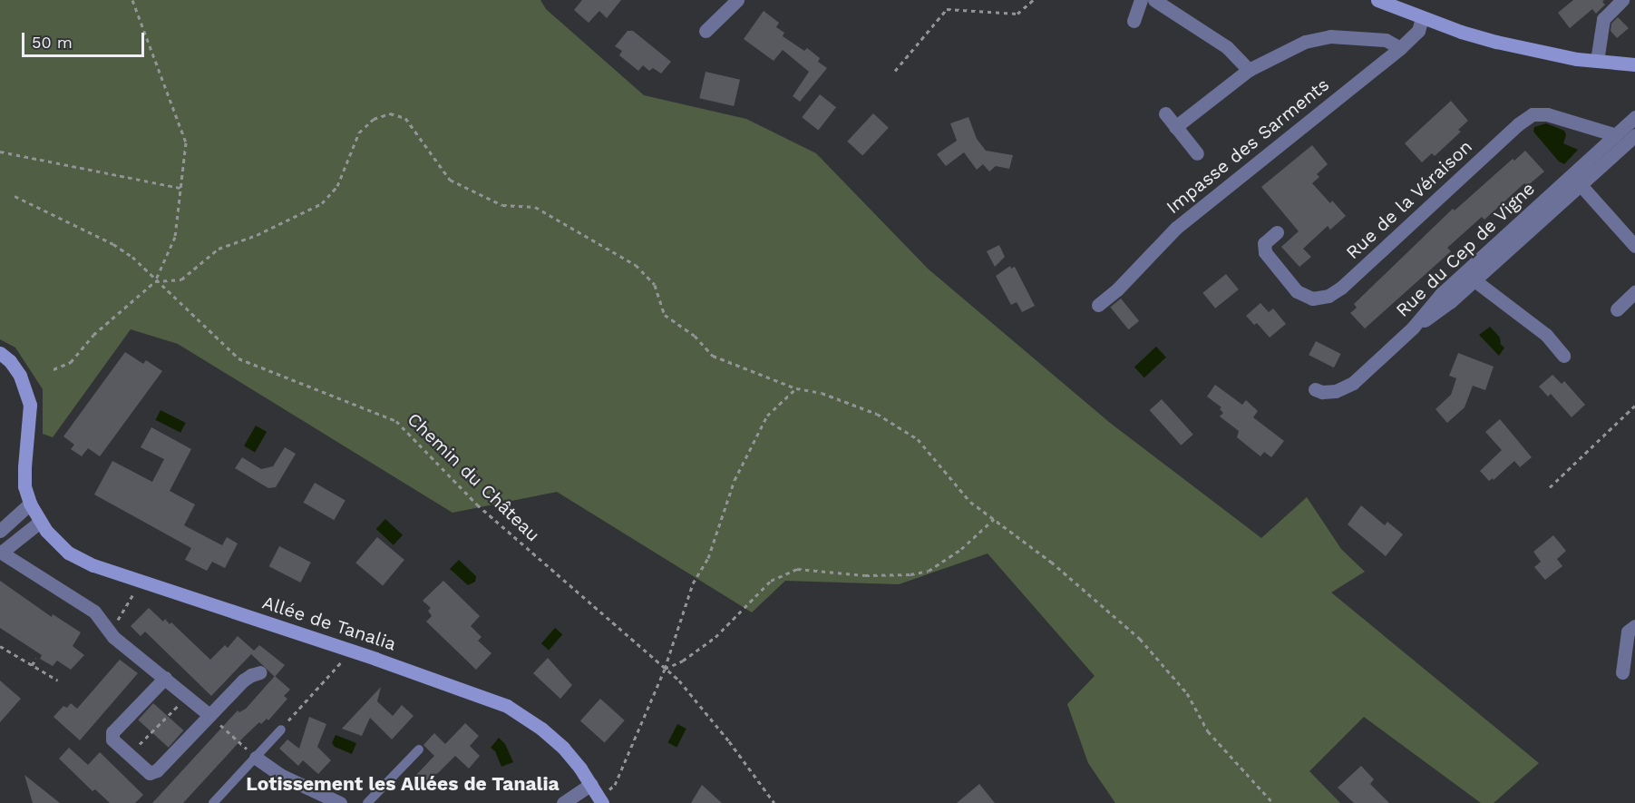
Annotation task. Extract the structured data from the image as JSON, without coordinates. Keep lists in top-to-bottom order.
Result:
{
  "streets": {
    "street": [
      "Impasse des Sarments",
      "Rue de la Véraison",
      "Rue du Cep de Vigne",
      "Allée de Tanalia"
    ],
    "path": ["Chemin du Château"]
  },
  "crossings": [
    ["Rue de la Véraison", "Rue du Cep de Vigne"]
  ],
  "districts": ["Lotissement les Allées de Tanalia"],
  "scale_bar": "50 m"
}
